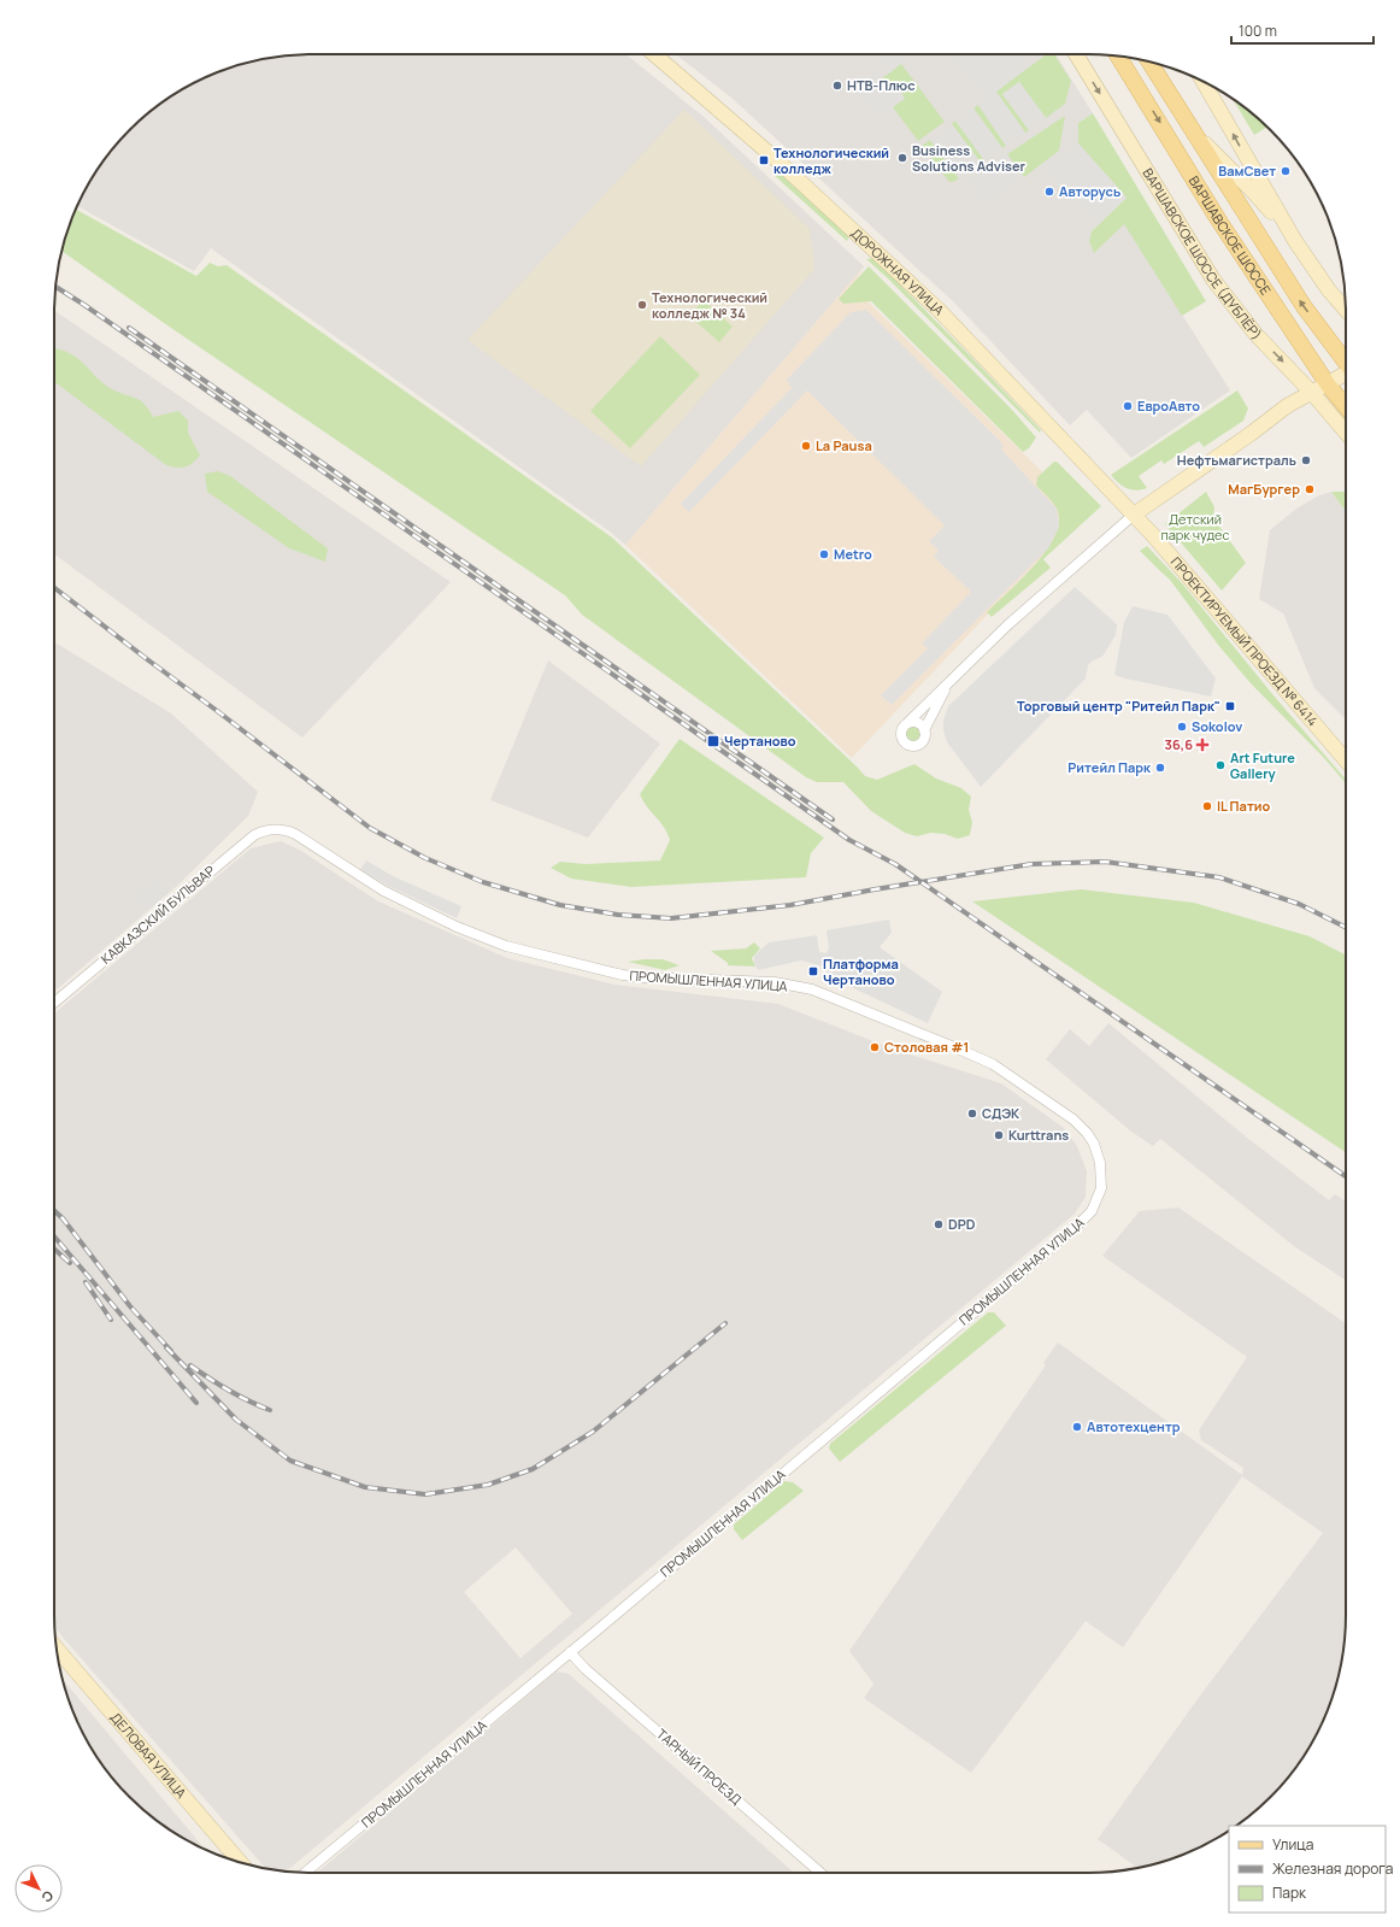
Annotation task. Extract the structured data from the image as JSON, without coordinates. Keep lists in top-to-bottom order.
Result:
{
  "streets": {
    "main road": [
      "ВАРШАВСКОЕ ШОССЕ",
      "ВАРШАВСКОЕ ШОССЕ (ДУБЛЁР)",
      "ДОРОЖНАЯ УЛИЦА",
      "ПРОЕКТИРУЕМЫЙ ПРОЕЗД № 6414",
      "ДЕЛОВАЯ УЛИЦА"
    ],
    "street": ["КАВКАЗСКИЙ БУЛЬВАР", "ПРОМЫШЛЕННАЯ УЛИЦА", "ТАРНЫЙ ПРОЕЗД"]
  },
  "crossings": [
    ["ДОРОЖНАЯ УЛИЦА", "ПРОЕКТИРУЕМЫЙ ПРОЕЗД № 6414"],
    ["КАВКАЗСКИЙ БУЛЬВАР", "ПРОМЫШЛЕННАЯ УЛИЦА"],
    ["ПРОМЫШЛЕННАЯ УЛИЦА", "ТАРНЫЙ ПРОЕЗД"]
  ],
  "parks": ["Детский парк чудес"],
  "places": {
    "other": [
      "НТВ-Плюс",
      "Business Solutions Adviser",
      "ВамСвет",
      "Авторусь",
      "Технологический колледж № 34",
      "ЕвроАвто",
      "La Pausa",
      "Нефтьмагистраль",
      "МагБургер",
      "Metro",
      "Sokolov",
      "Art Future Gallery",
      "Ритейл Парк",
      "IL Патио",
      "Столовая #1",
      "СДЭК",
      "Kurttrans",
      "DPD",
      "Автотехцентр"
    ],
    "transit": [
      "Технологический колледж",
      "Торговый центр \"Ритейл Парк\"",
      "Чертаново",
      "Платформа Чертаново"
    ],
    "health": ["36,6"]
  },
  "legend": ["Улица", "Железная дорога", "Парк"],
  "scale_bar": "100 m",
  "north": "bottom right"
}
